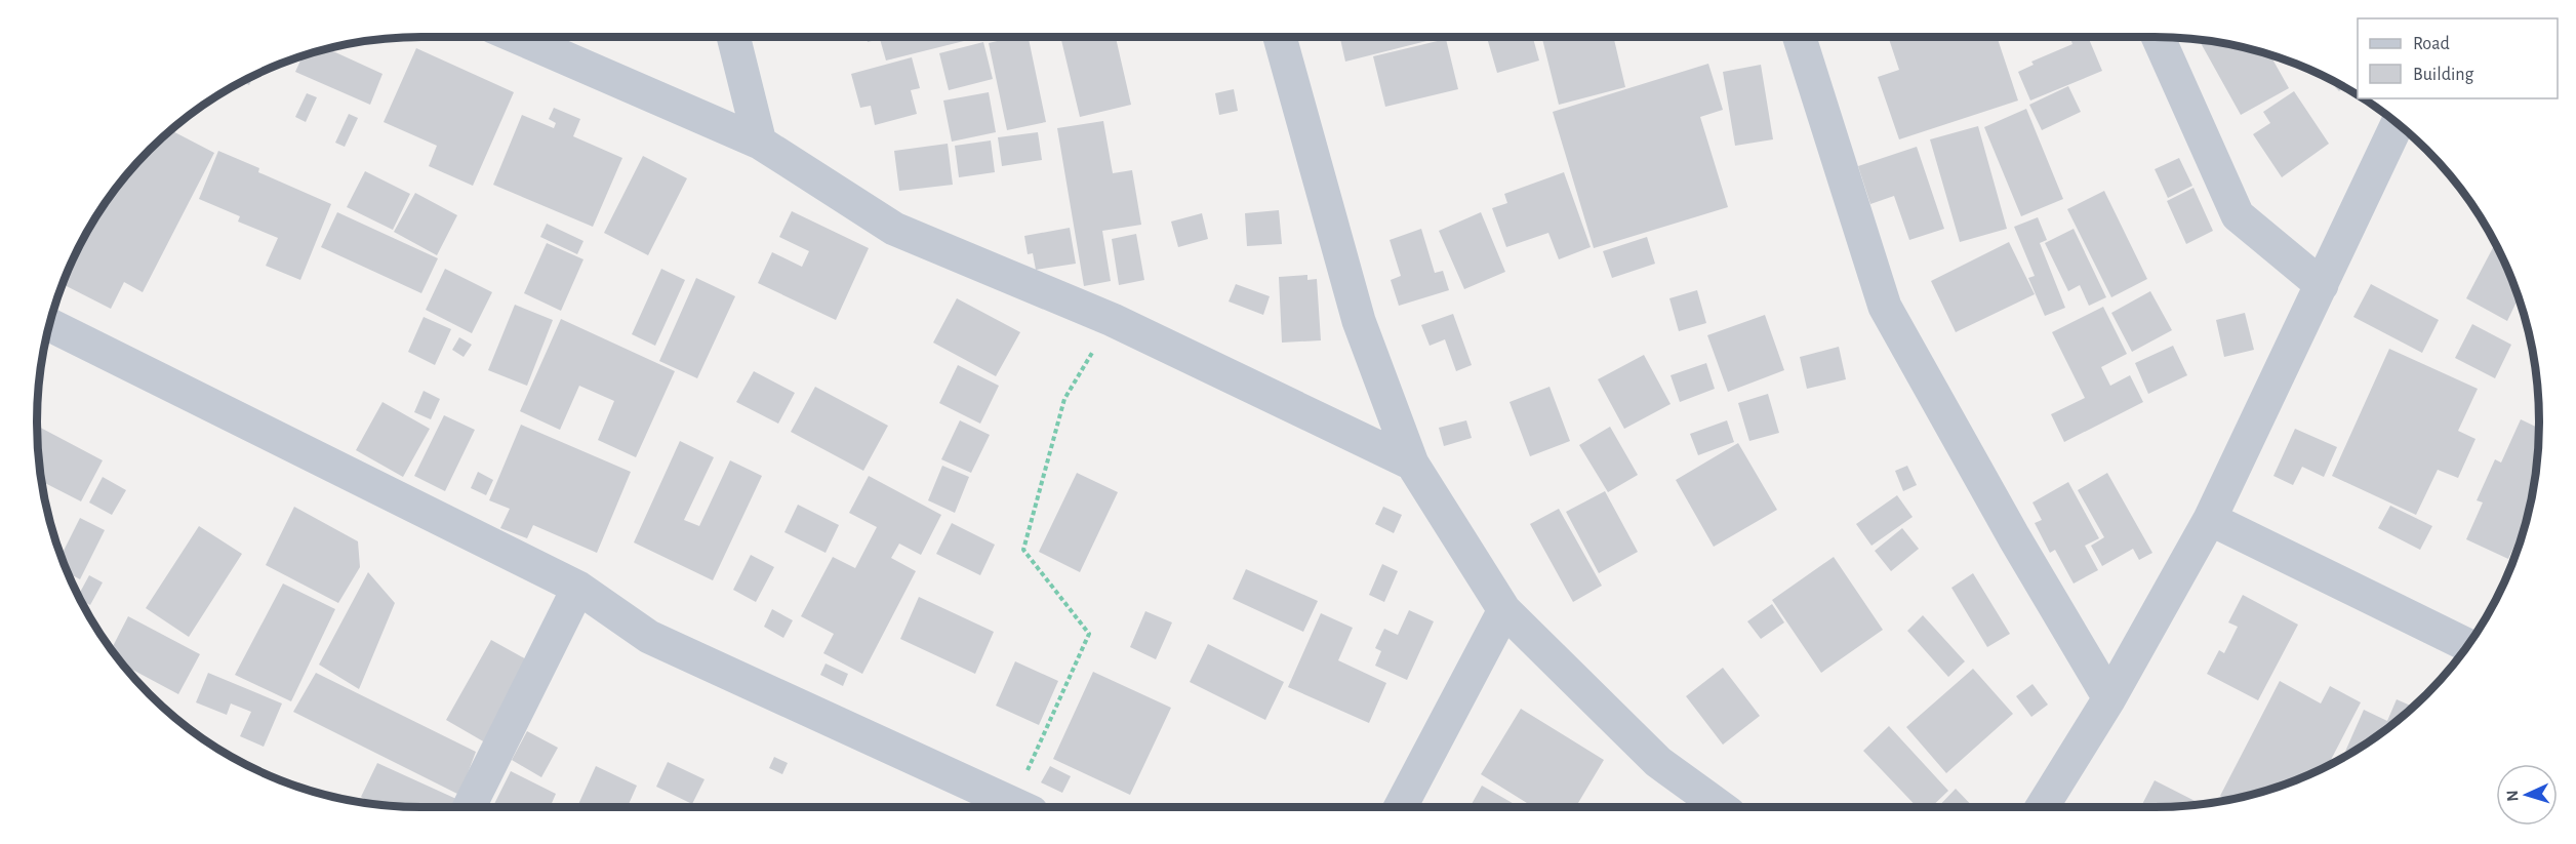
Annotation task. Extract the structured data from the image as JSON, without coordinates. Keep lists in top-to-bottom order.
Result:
{
  "legend": ["Road", "Building"],
  "north": "left"
}
